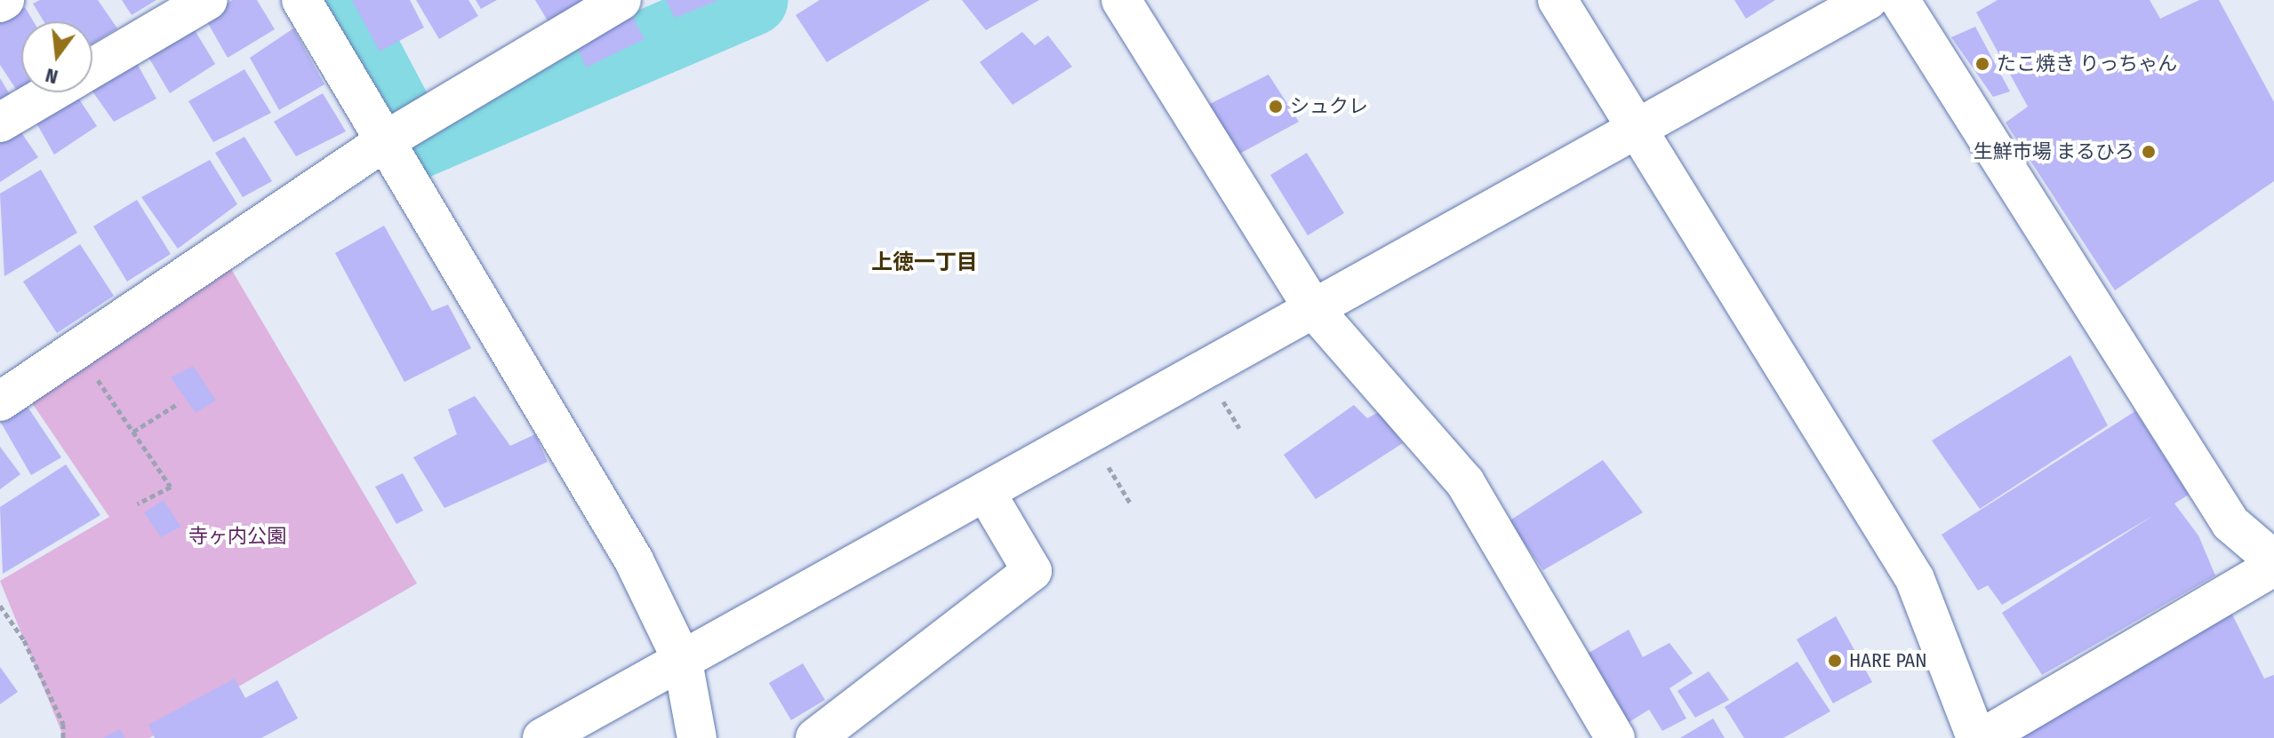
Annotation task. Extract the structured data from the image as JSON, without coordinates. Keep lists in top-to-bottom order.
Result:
{
  "districts": ["上徳一丁目"],
  "parks": ["寺ヶ内公園"],
  "places": [
    "たこ焼き りっちゃん",
    "シュクレ",
    "生鮮市場 まるひろ",
    "HARE PAN"
  ],
  "north": "bottom"
}
